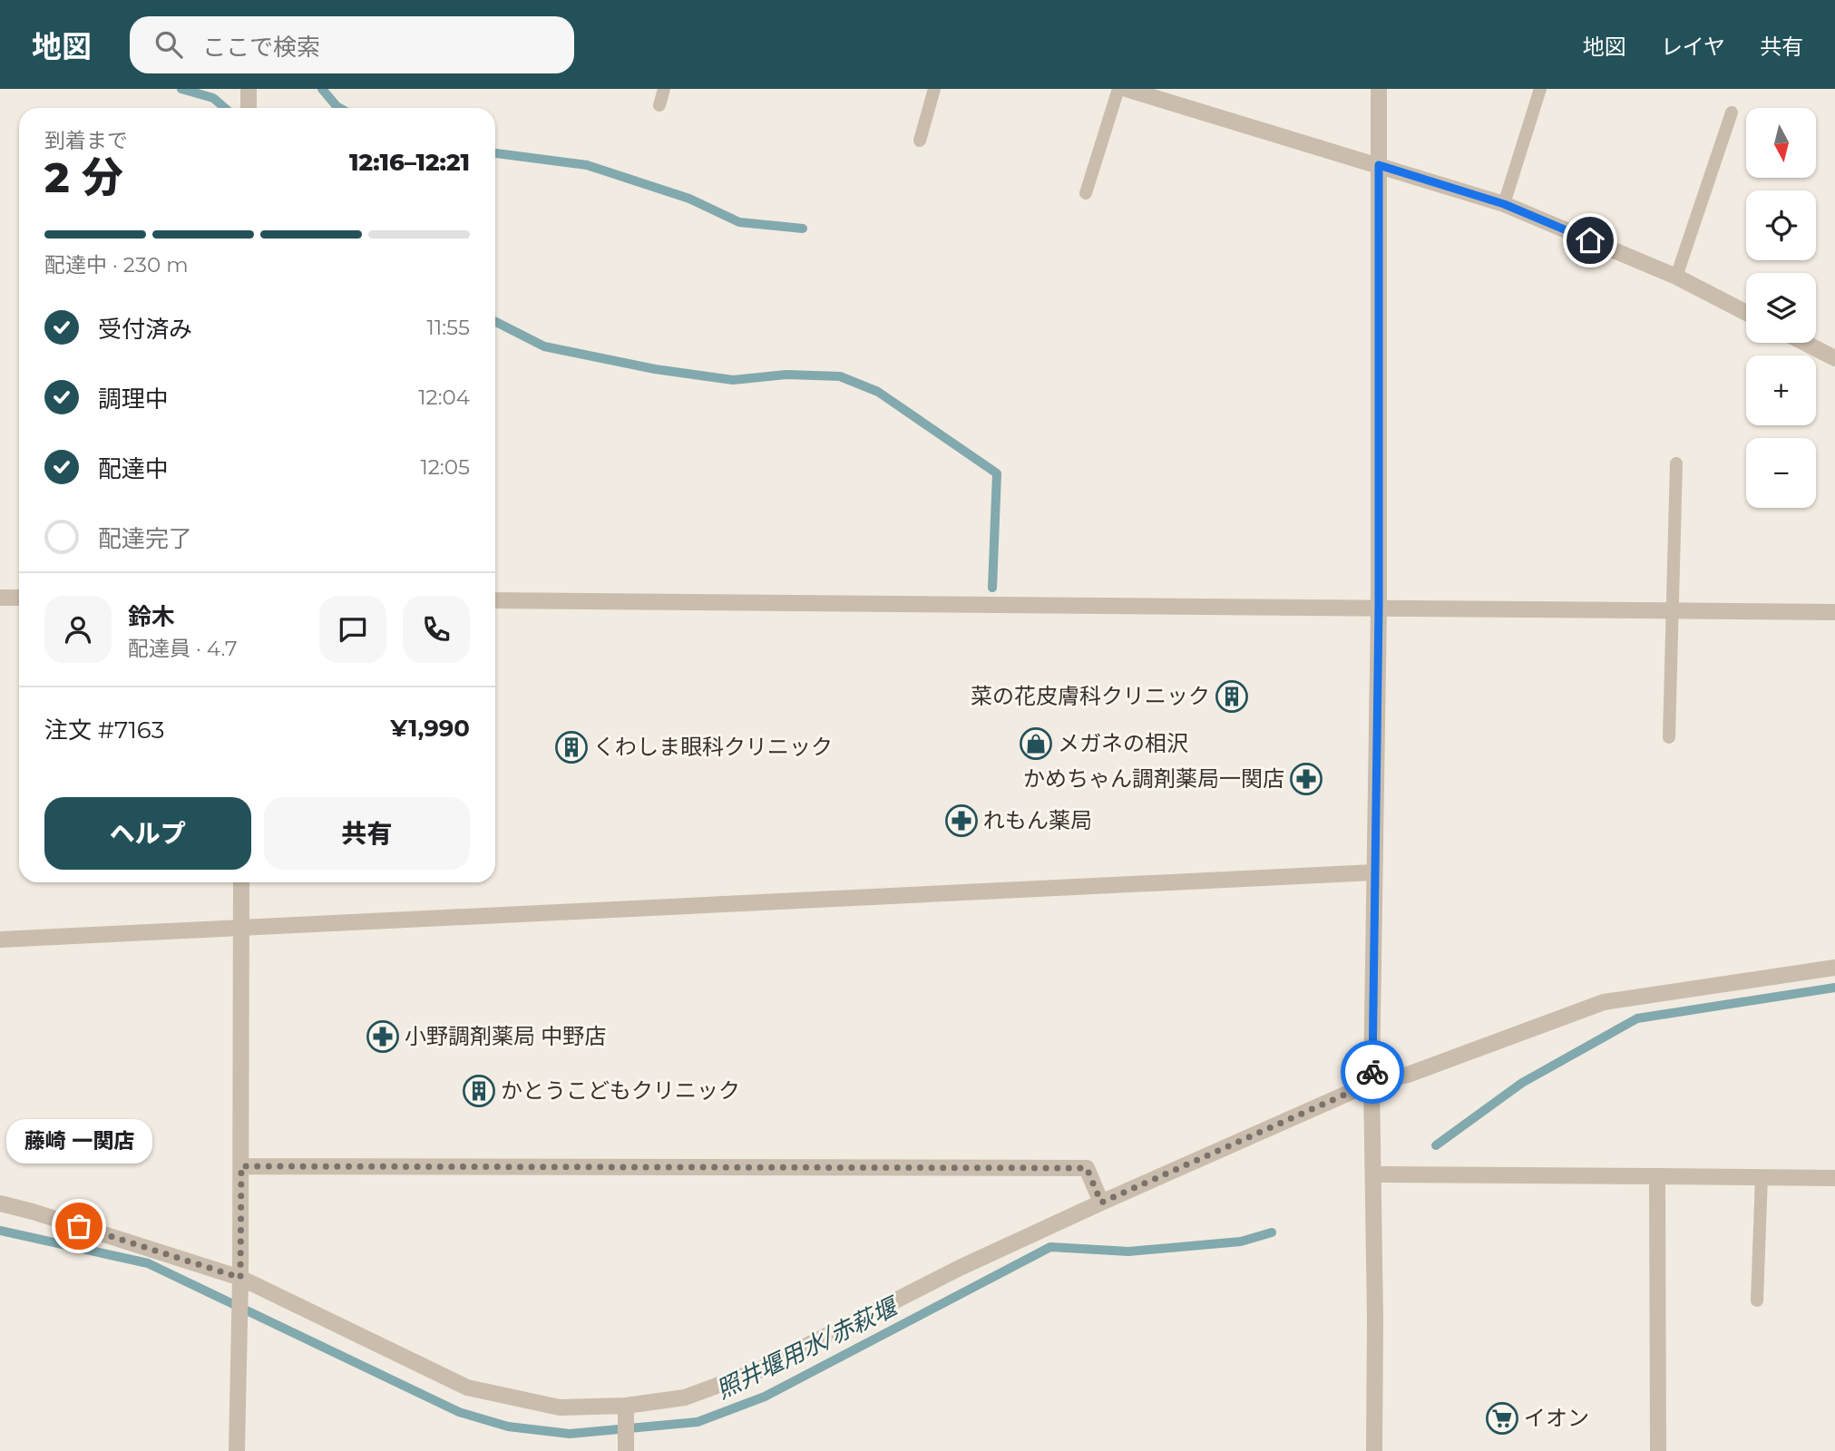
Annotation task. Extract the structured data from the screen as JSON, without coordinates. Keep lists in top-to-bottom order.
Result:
{
  "water": ["照井堰用水/赤萩堰"],
  "places": {
    "building": ["菜の花皮膚科クリニック", "くわしま眼科クリニック", "かとうこどもクリニック"],
    "shop": ["メガネの相沢"],
    "pharmacy": ["かめちゃん調剤薬局一関店", "れもん薬局", "小野調剤薬局 中野店"],
    "other": ["藤崎 一関店"],
    "supermarket": ["イオン"]
  },
  "north": "bottom",
  "page": {
    "header": "地図",
    "search": "ここで検索",
    "nav": ["地図", "レイヤ", "共有"],
    "map_buttons": ["+", "−"],
    "heading": ["2 分", "到着まで", "12:16–12:21"],
    "panel": [
      "鈴木",
      "配達員 · 4.7",
      "注文 #7163",
      "¥1,990"
    ],
    "bar": "配達中 · 230 m",
    "list": [
      ["受付済み", "11:55"],
      ["調理中", "12:04"],
      ["配達中", "12:05"],
      "配達完了"
    ],
    "buttons": ["ヘルプ", "共有"],
    "bubble": "藤崎 一関店"
  }
}
